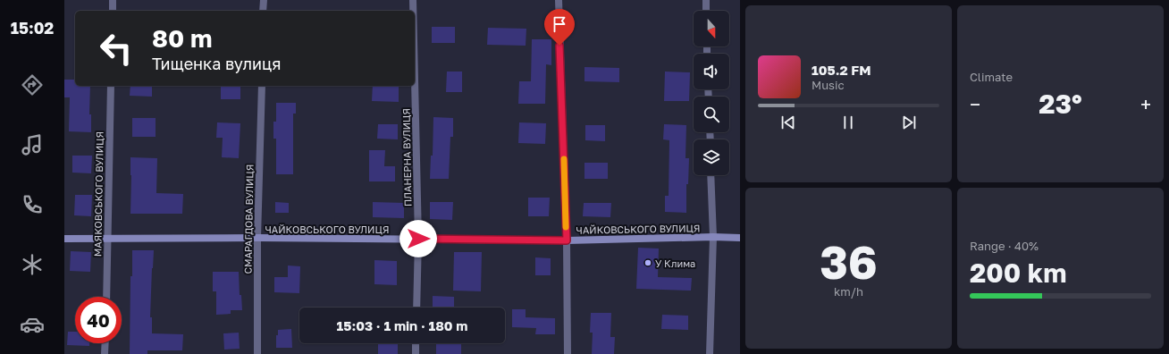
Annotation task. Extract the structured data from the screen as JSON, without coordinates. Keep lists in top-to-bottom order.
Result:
{
  "streets": {
    "street": [
      "ПЛАНЕРНА ВУЛИЦЯ",
      "МАЯКОВСЬКОГО ВУЛИЦЯ",
      "СМАРАГДОВА ВУЛИЦЯ",
      "ЧАЙКОВСЬКОГО ВУЛИЦЯ"
    ]
  },
  "crossings": [
    ["ПЛАНЕРНА ВУЛИЦЯ", "ЧАЙКОВСЬКОГО ВУЛИЦЯ"],
    ["МАЯКОВСЬКОГО ВУЛИЦЯ", "ЧАЙКОВСЬКОГО ВУЛИЦЯ"],
    ["СМАРАГДОВА ВУЛИЦЯ", "ЧАЙКОВСЬКОГО ВУЛИЦЯ"]
  ],
  "places": ["У Клима"],
  "north": "bottom",
  "page": {
    "tabs": "15:02",
    "tile": [
      "Climate",
      ["36", "km/h"],
      ["Range · 40%", "200 km"]
    ],
    "turn": ["80 m", "Тищенка вулиця"],
    "song": ["105.2 FM", "Music"],
    "heat": ["−", "23°", "+"],
    "limit": "40",
    "trip": "15:03 · 1 min · 180 m"
  }
}
